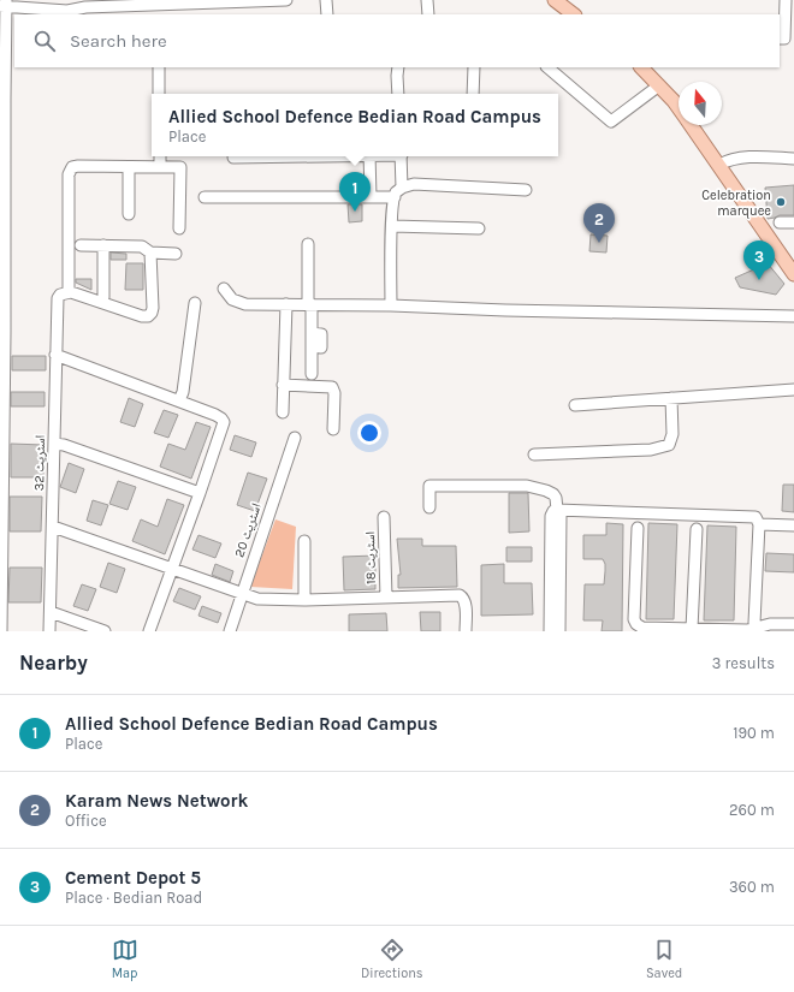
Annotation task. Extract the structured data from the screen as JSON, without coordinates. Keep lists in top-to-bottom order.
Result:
{
  "streets": {
    "street": ["اسٹریٹ 32", "اسٹریٹ 20", "اسٹریٹ 18"]
  },
  "places": ["Celebration marquee"],
  "north": "top",
  "page": {
    "search": "Search here",
    "popup": ["Allied School Defence Bedian Road Campus", "Place"],
    "pins": ["1", "2", "3"],
    "heading": ["Nearby", "3 results"],
    "list": [
      {
        "mark": "1",
        "name": "Allied School Defence Bedian Road Campus",
        "note": "Place",
        "value": "190 m"
      },
      {
        "mark": "2",
        "name": "Karam News Network",
        "note": "Office",
        "value": "260 m"
      },
      {
        "mark": "3",
        "name": "Cement Depot 5",
        "note": "Place · Bedian Road",
        "value": "360 m"
      }
    ],
    "nav": ["Map", "Directions", "Saved"]
  }
}
